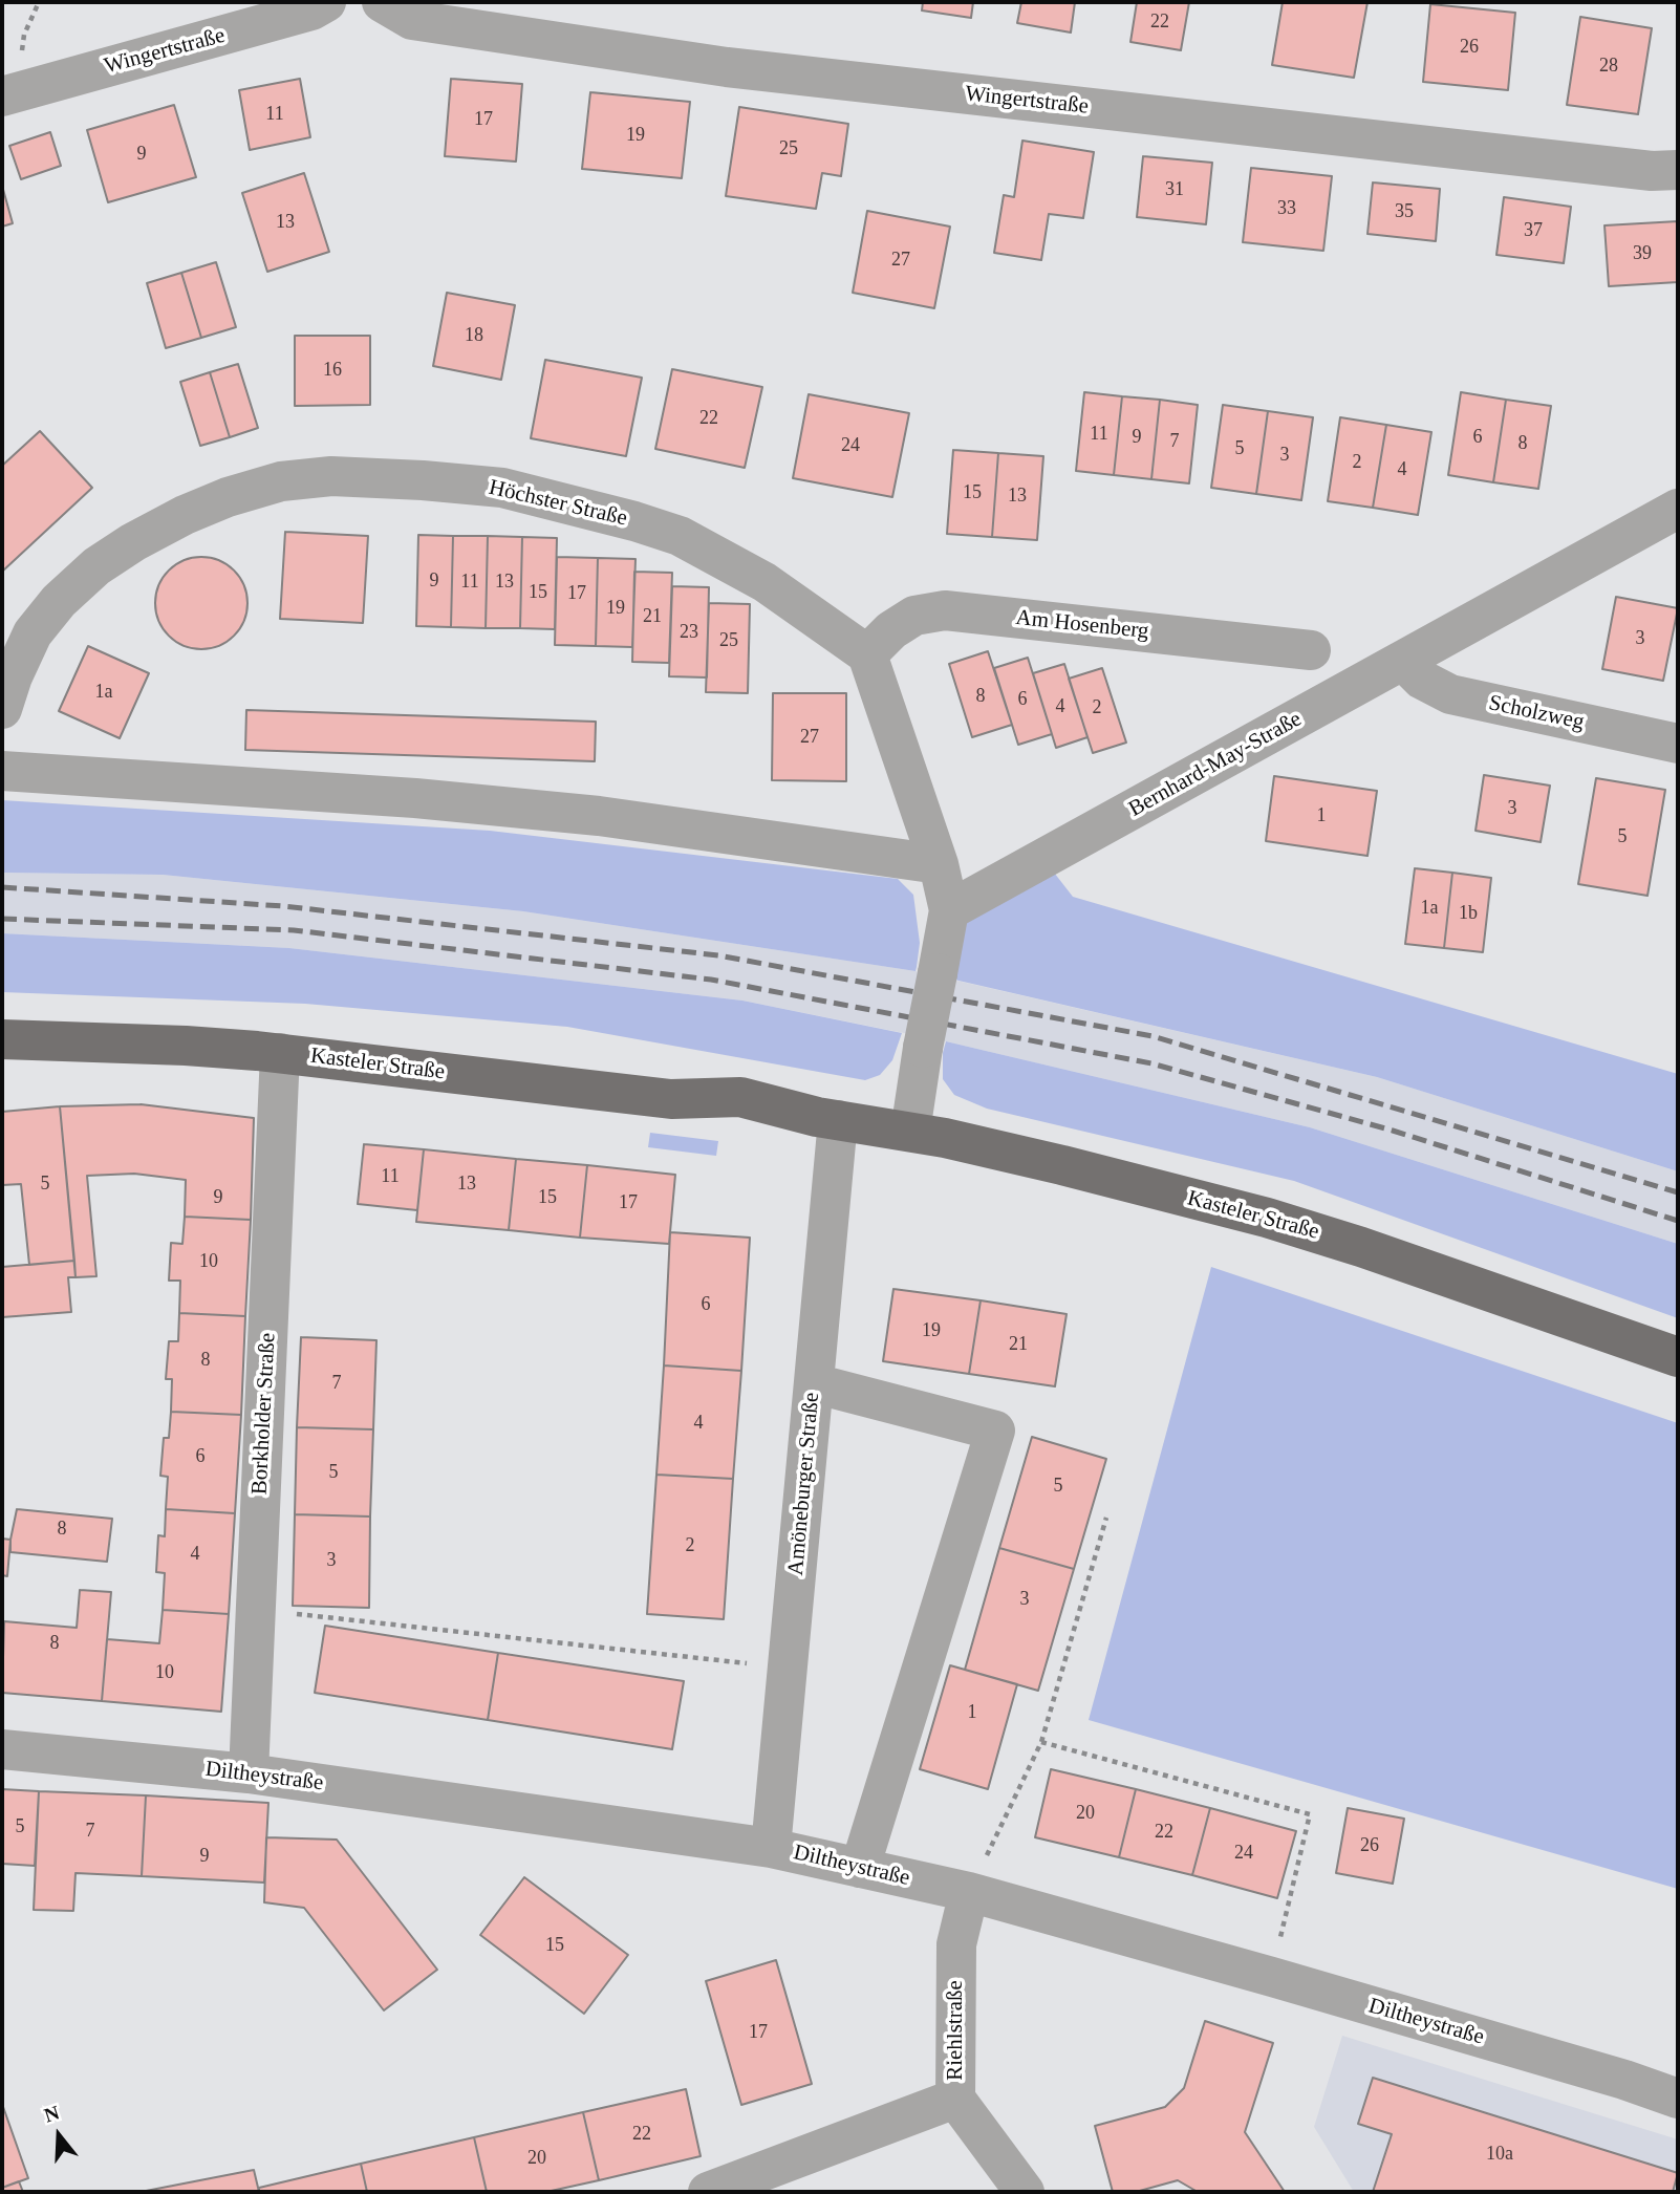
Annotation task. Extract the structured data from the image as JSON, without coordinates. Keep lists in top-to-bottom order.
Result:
{
  "streets": {
    "main road": ["Kasteler Straße"],
    "street": [
      "Wingertstraße",
      "Höchster Straße",
      "Am Hosenberg",
      "Scholzweg",
      "Bernhard-May-Straße",
      "Borkholder Straße",
      "Amöneburger Straße",
      "Diltheystraße",
      "Riehlstraße"
    ]
  },
  "crossings": [
    ["Höchster Straße", "Am Hosenberg"],
    ["Scholzweg", "Bernhard-May-Straße"],
    ["Kasteler Straße", "Borkholder Straße"],
    ["Kasteler Straße", "Amöneburger Straße"],
    ["Borkholder Straße", "Diltheystraße"],
    ["Amöneburger Straße", "Diltheystraße"],
    ["Diltheystraße", "Riehlstraße"]
  ],
  "house_numbers": [
    "22",
    "26",
    "28",
    "11",
    "17",
    "19",
    "25",
    "9",
    "31",
    "33",
    "35",
    "13",
    "37",
    "39",
    "27",
    "18",
    "16",
    "22",
    "11",
    "9",
    "6",
    "7",
    "8",
    "24",
    "5",
    "3",
    "2",
    "4",
    "15",
    "13",
    "9",
    "11",
    "13",
    "15",
    "17",
    "19",
    "21",
    "23",
    "3",
    "25",
    "1a",
    "8",
    "6",
    "4",
    "2",
    "27",
    "3",
    "1",
    "5",
    "1a",
    "1b",
    "11",
    "5",
    "13",
    "9",
    "15",
    "17",
    "10",
    "6",
    "19",
    "21",
    "8",
    "7",
    "4",
    "6",
    "5",
    "5",
    "8",
    "2",
    "4",
    "3",
    "3",
    "8",
    "10",
    "1",
    "20",
    "5",
    "7",
    "22",
    "26",
    "24",
    "9",
    "15",
    "17",
    "22",
    "10a",
    "20"
  ],
  "north": "top"
}
